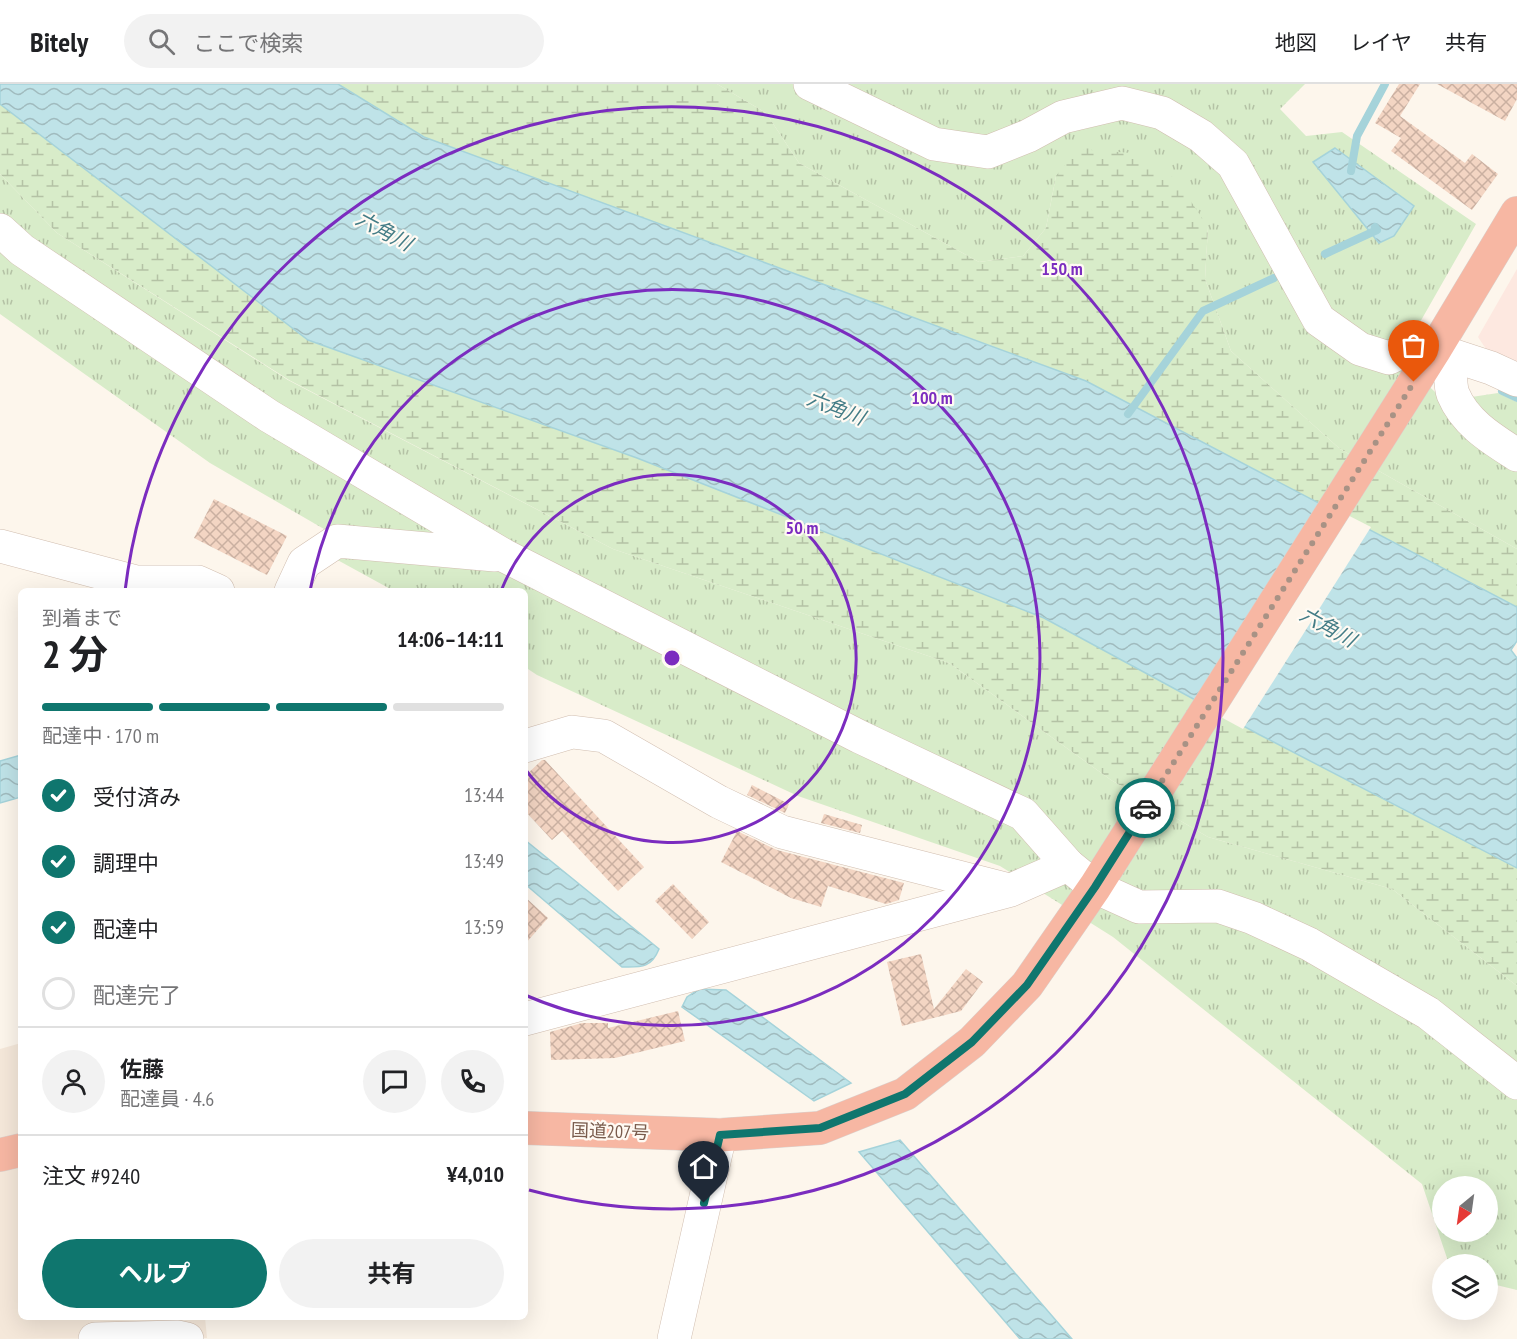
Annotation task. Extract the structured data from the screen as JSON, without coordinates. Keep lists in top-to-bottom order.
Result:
{
  "streets": {
    "highway": ["国道207号"]
  },
  "water": ["六角川"],
  "north": "bottom left",
  "page": {
    "header": "Bitely",
    "search": "ここで検索",
    "nav": ["地図", "レイヤ", "共有"],
    "heading": ["2 分", "到着まで", "14:06–14:11"],
    "panel": [
      "佐藤",
      "配達員 · 4.6",
      "注文 #9240",
      "¥4,010"
    ],
    "bar": "配達中 · 170 m",
    "list": [
      ["受付済み", "13:44"],
      ["調理中", "13:49"],
      ["配達中", "13:59"],
      "配達完了"
    ],
    "buttons": ["ヘルプ", "共有"]
  },
  "rings": ["150 m", "100 m", "50 m"]
}
